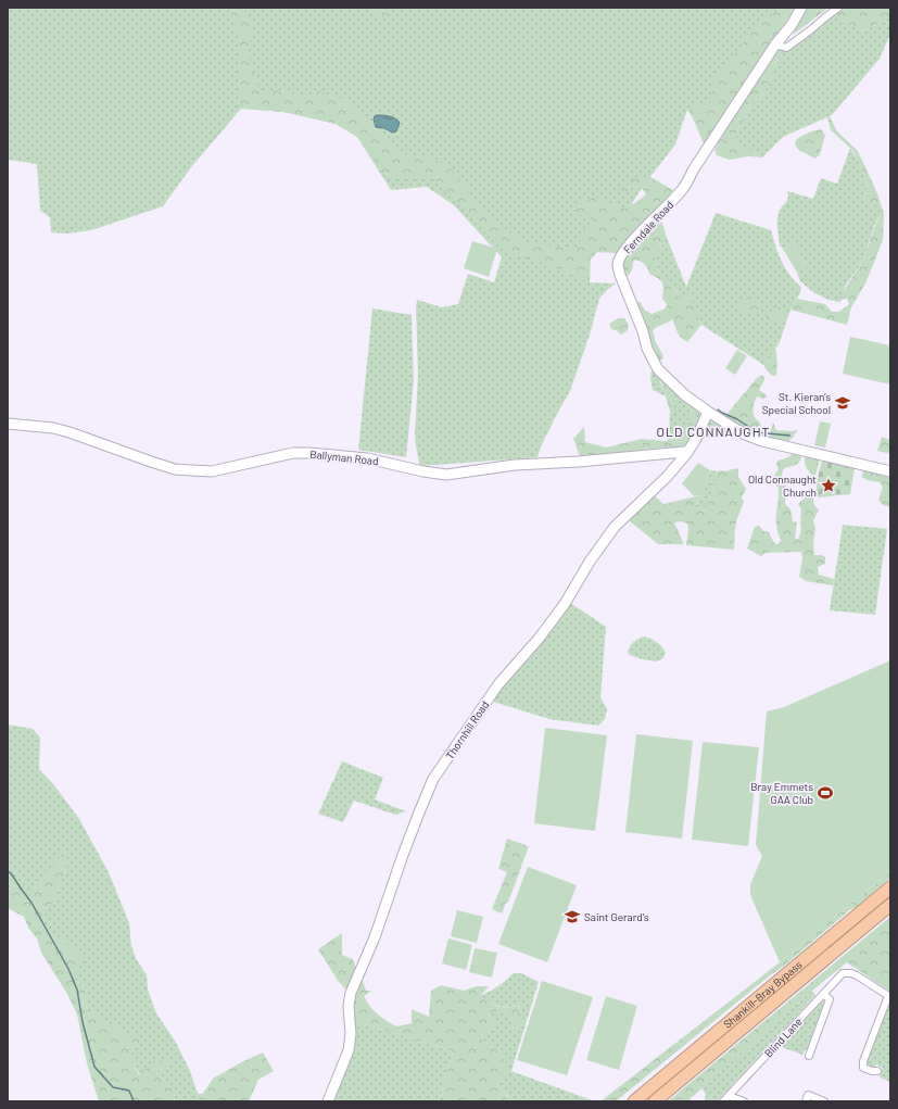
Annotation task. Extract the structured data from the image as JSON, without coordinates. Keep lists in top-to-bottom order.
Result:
{
  "streets": {
    "highway": ["Shankill-Bray Bypass"],
    "street": [
      "Ferndale Road",
      "Ballyman Road",
      "Thornhill Road",
      "Blind Lane"
    ]
  },
  "crossings": [
    ["Ferndale Road", "Thornhill Road"],
    ["Ballyman Road", "Thornhill Road"]
  ],
  "districts": ["OLD CONNAUGHT"],
  "places": {
    "school or university": ["St. Kieran’s Special School", "Saint Gerard's"],
    "place": ["Old Connaught Church"],
    "sports": ["Bray Emmets GAA Club"]
  }
}
